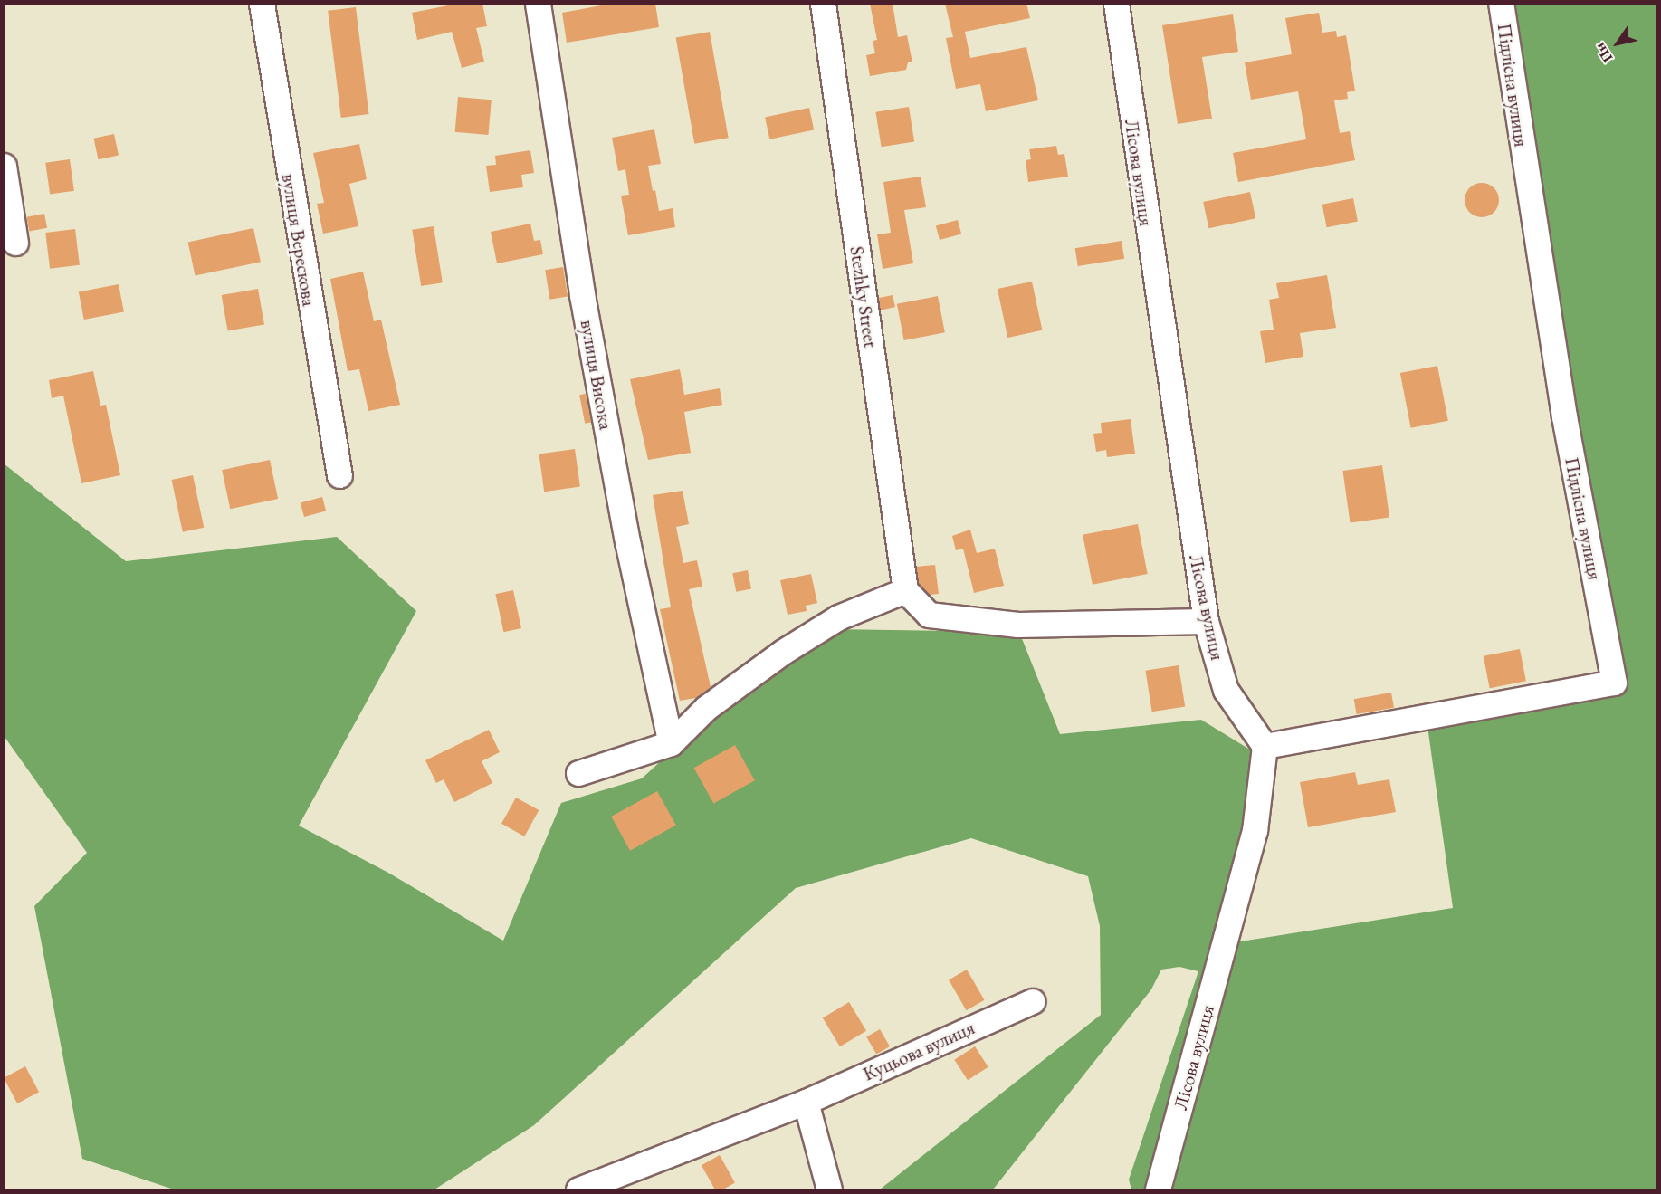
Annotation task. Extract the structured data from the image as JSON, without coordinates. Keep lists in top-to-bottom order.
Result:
{
  "streets": {
    "street": [
      "Підлісна вулиця",
      "Лісова вулиця",
      "вулиця Верескова",
      "Stezhky Street",
      "вулиця Висока",
      "Куцьова вулиця"
    ]
  },
  "crossings": [
    ["Підлісна вулиця", "Лісова вулиця"]
  ],
  "north": "bottom left"
}
